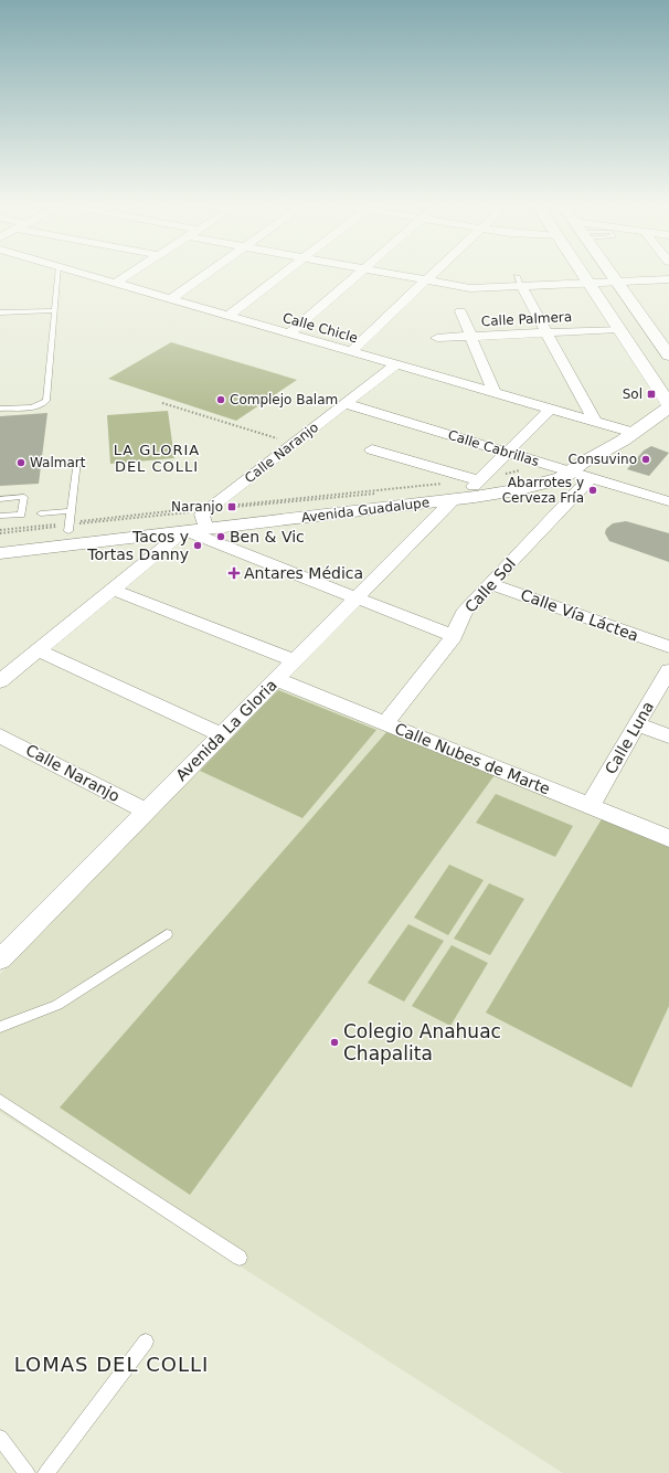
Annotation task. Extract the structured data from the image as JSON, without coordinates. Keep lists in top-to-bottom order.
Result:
{
  "streets": {
    "main road": ["Avenida Guadalupe"],
    "street": [
      "Calle Palmera",
      "Calle Chicle",
      "Calle Cabrillas",
      "Calle Naranjo",
      "Calle Sol",
      "Calle Vía Láctea",
      "Avenida La Gloria",
      "Calle Luna",
      "Calle Nubes de Marte"
    ]
  },
  "crossings": [
    ["Calle Chicle", "Calle Naranjo"],
    ["Calle Cabrillas", "Calle Naranjo"],
    ["Calle Cabrillas", "Avenida Guadalupe"],
    ["Calle Cabrillas", "Calle Sol"],
    ["Calle Naranjo", "Avenida Guadalupe"],
    ["Calle Naranjo", "Avenida La Gloria"],
    ["Avenida Guadalupe", "Calle Sol"],
    ["Avenida Guadalupe", "Avenida La Gloria"],
    ["Calle Sol", "Calle Vía Láctea"],
    ["Calle Sol", "Calle Nubes de Marte"],
    ["Avenida La Gloria", "Calle Nubes de Marte"],
    ["Calle Luna", "Calle Nubes de Marte"]
  ],
  "districts": ["LA GLORIA DEL COLLI", "LOMAS DEL COLLI"],
  "places": {
    "transit": ["Sol", "Naranjo"],
    "other": [
      "Complejo Balam",
      "Consuvino",
      "Walmart",
      "Abarrotes y Cerveza Fría",
      "Ben & Vic",
      "Tacos y Tortas Danny",
      "Colegio Anahuac Chapalita"
    ],
    "health": ["Antares Médica"]
  }
}
